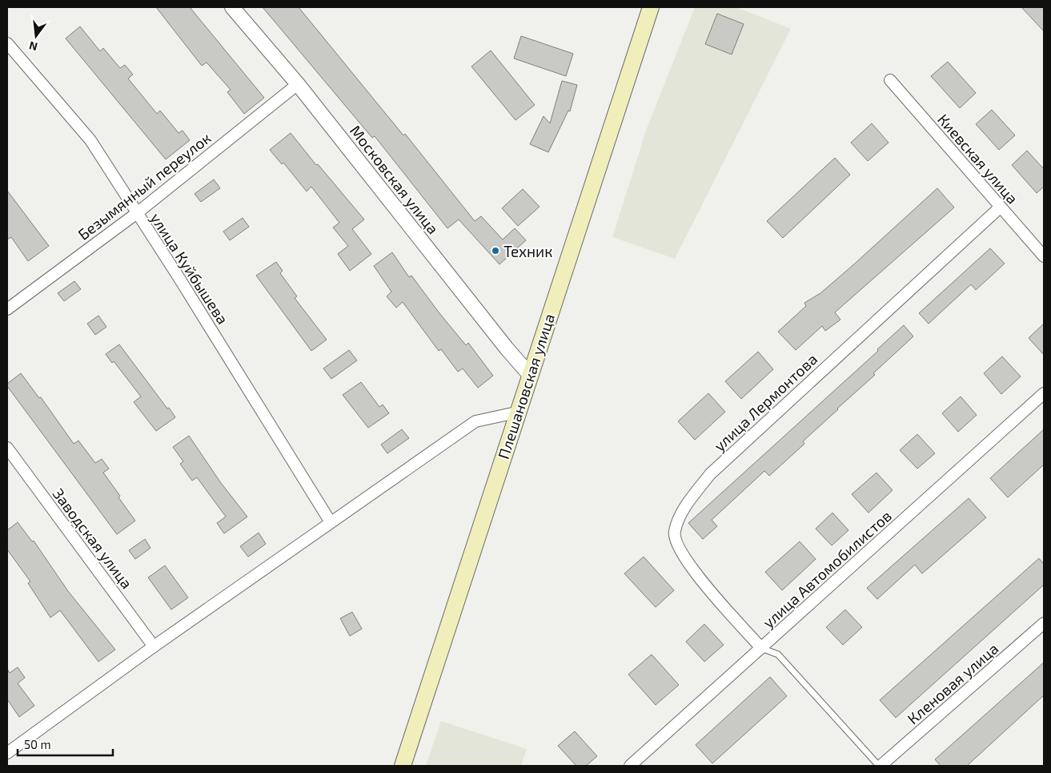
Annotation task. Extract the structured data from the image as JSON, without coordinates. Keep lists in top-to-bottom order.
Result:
{
  "streets": {
    "main road": ["Плешановская улица"],
    "street": [
      "Киевская улица",
      "Московская улица",
      "Безымянный переулок",
      "улица Куйбышева",
      "улица Лермонтова",
      "Заводская улица",
      "улица Автомобилистов",
      "Кленовая улица"
    ]
  },
  "crossings": [
    ["Киевская улица", "улица Лермонтова"],
    ["Московская улица", "Безымянный переулок"],
    ["Московская улица", "Плешановская улица"],
    ["Безымянный переулок", "улица Куйбышева"],
    ["улица Лермонтова", "улица Автомобилистов"]
  ],
  "places": ["Техник"],
  "scale_bar": "50 m",
  "north": "bottom"
}
